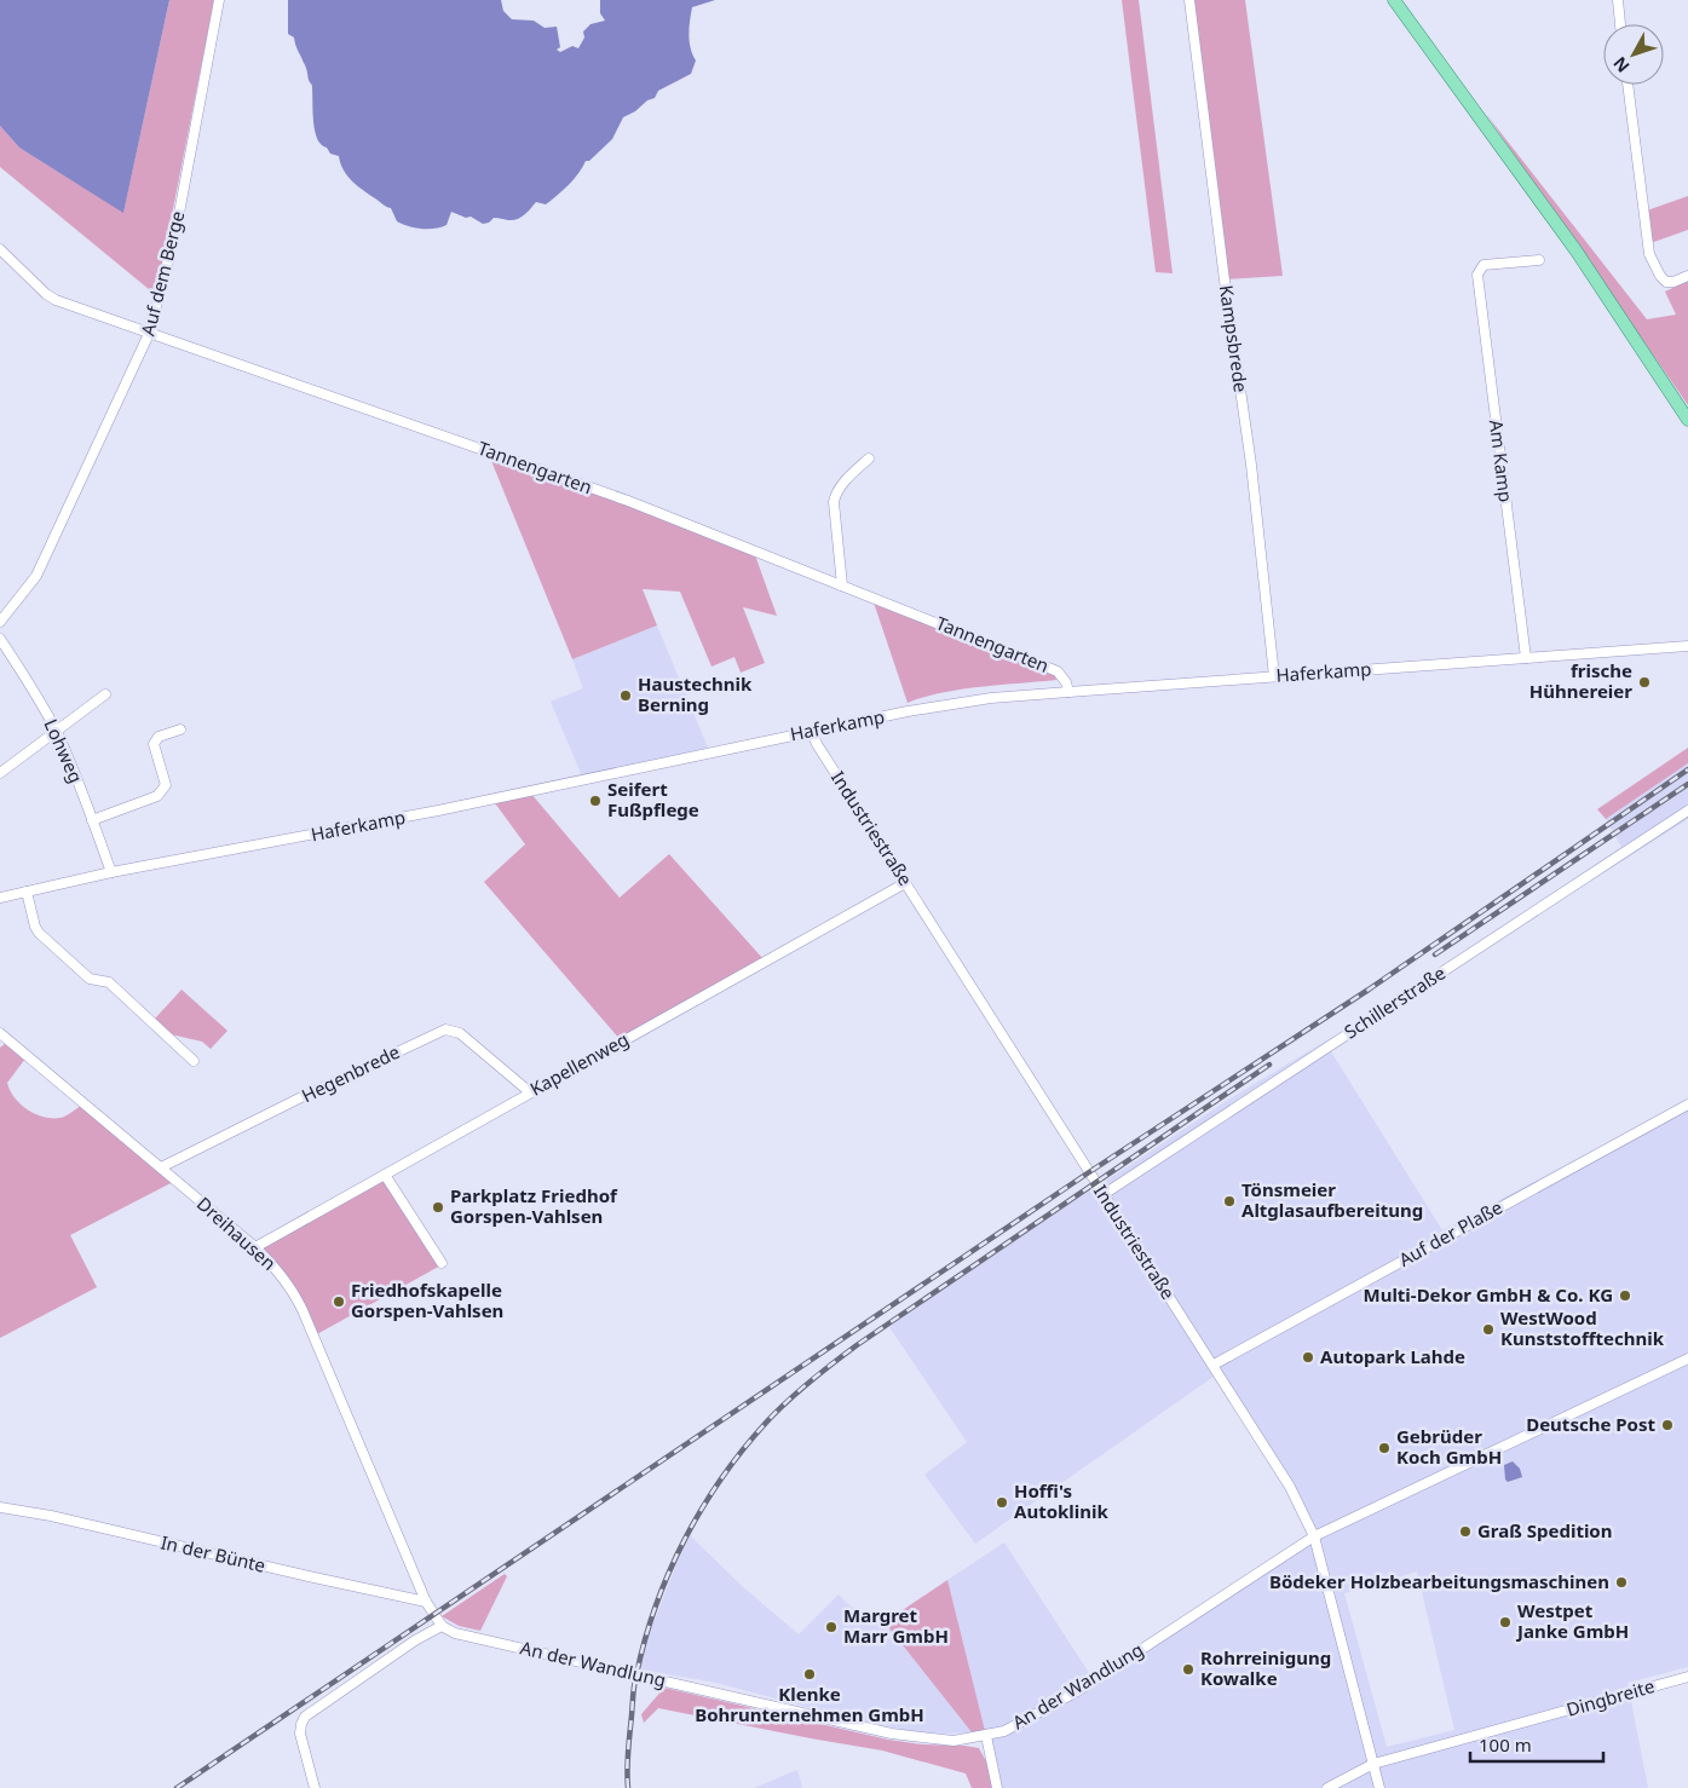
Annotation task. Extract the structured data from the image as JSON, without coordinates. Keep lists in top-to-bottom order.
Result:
{
  "streets": {
    "street": [
      "Auf dem Berge",
      "Kampsbrede",
      "Am Kamp",
      "Tannengarten",
      "Haferkamp",
      "Lohweg",
      "Industriestraße",
      "Schillerstraße",
      "Kapellenweg",
      "Hegenbrede",
      "Dreihausen",
      "Auf der Plaße",
      "In der Bünte",
      "An der Wandlung",
      "Dingbreite"
    ]
  },
  "crossings": [
    ["Auf dem Berge", "Tannengarten"],
    ["Kampsbrede", "Haferkamp"],
    ["Am Kamp", "Haferkamp"],
    ["Tannengarten", "Haferkamp"],
    ["Haferkamp", "Lohweg"],
    ["Haferkamp", "Industriestraße"],
    ["Industriestraße", "Schillerstraße"],
    ["Industriestraße", "Kapellenweg"],
    ["Industriestraße", "Auf der Plaße"],
    ["Industriestraße", "An der Wandlung"],
    ["Industriestraße", "Dingbreite"],
    ["Kapellenweg", "Hegenbrede"],
    ["Kapellenweg", "Dreihausen"],
    ["Hegenbrede", "Dreihausen"],
    ["Dreihausen", "In der Bünte"]
  ],
  "places": [
    "frische Hühnereier",
    "Haustechnik Berning",
    "Seifert Fußpflege",
    "Tönsmeier Altglasaufbereitung",
    "Parkplatz Friedhof Gorspen-Vahlsen",
    "Multi-Dekor GmbH & Co. KG",
    "Friedhofskapelle Gorspen-Vahlsen",
    "WestWood Kunststofftechnik",
    "Autopark Lahde",
    "Deutsche Post",
    "Gebrüder Koch GmbH",
    "Hoffi's Autoklinik",
    "Graß Spedition",
    "Bödeker Holzbearbeitungsmaschinen",
    "Westpet Janke GmbH",
    "Margret Marr GmbH",
    "Rohrreinigung Kowalke",
    "Klenke Bohrunternehmen GmbH"
  ],
  "scale_bar": "100 m",
  "north": "bottom left"
}
